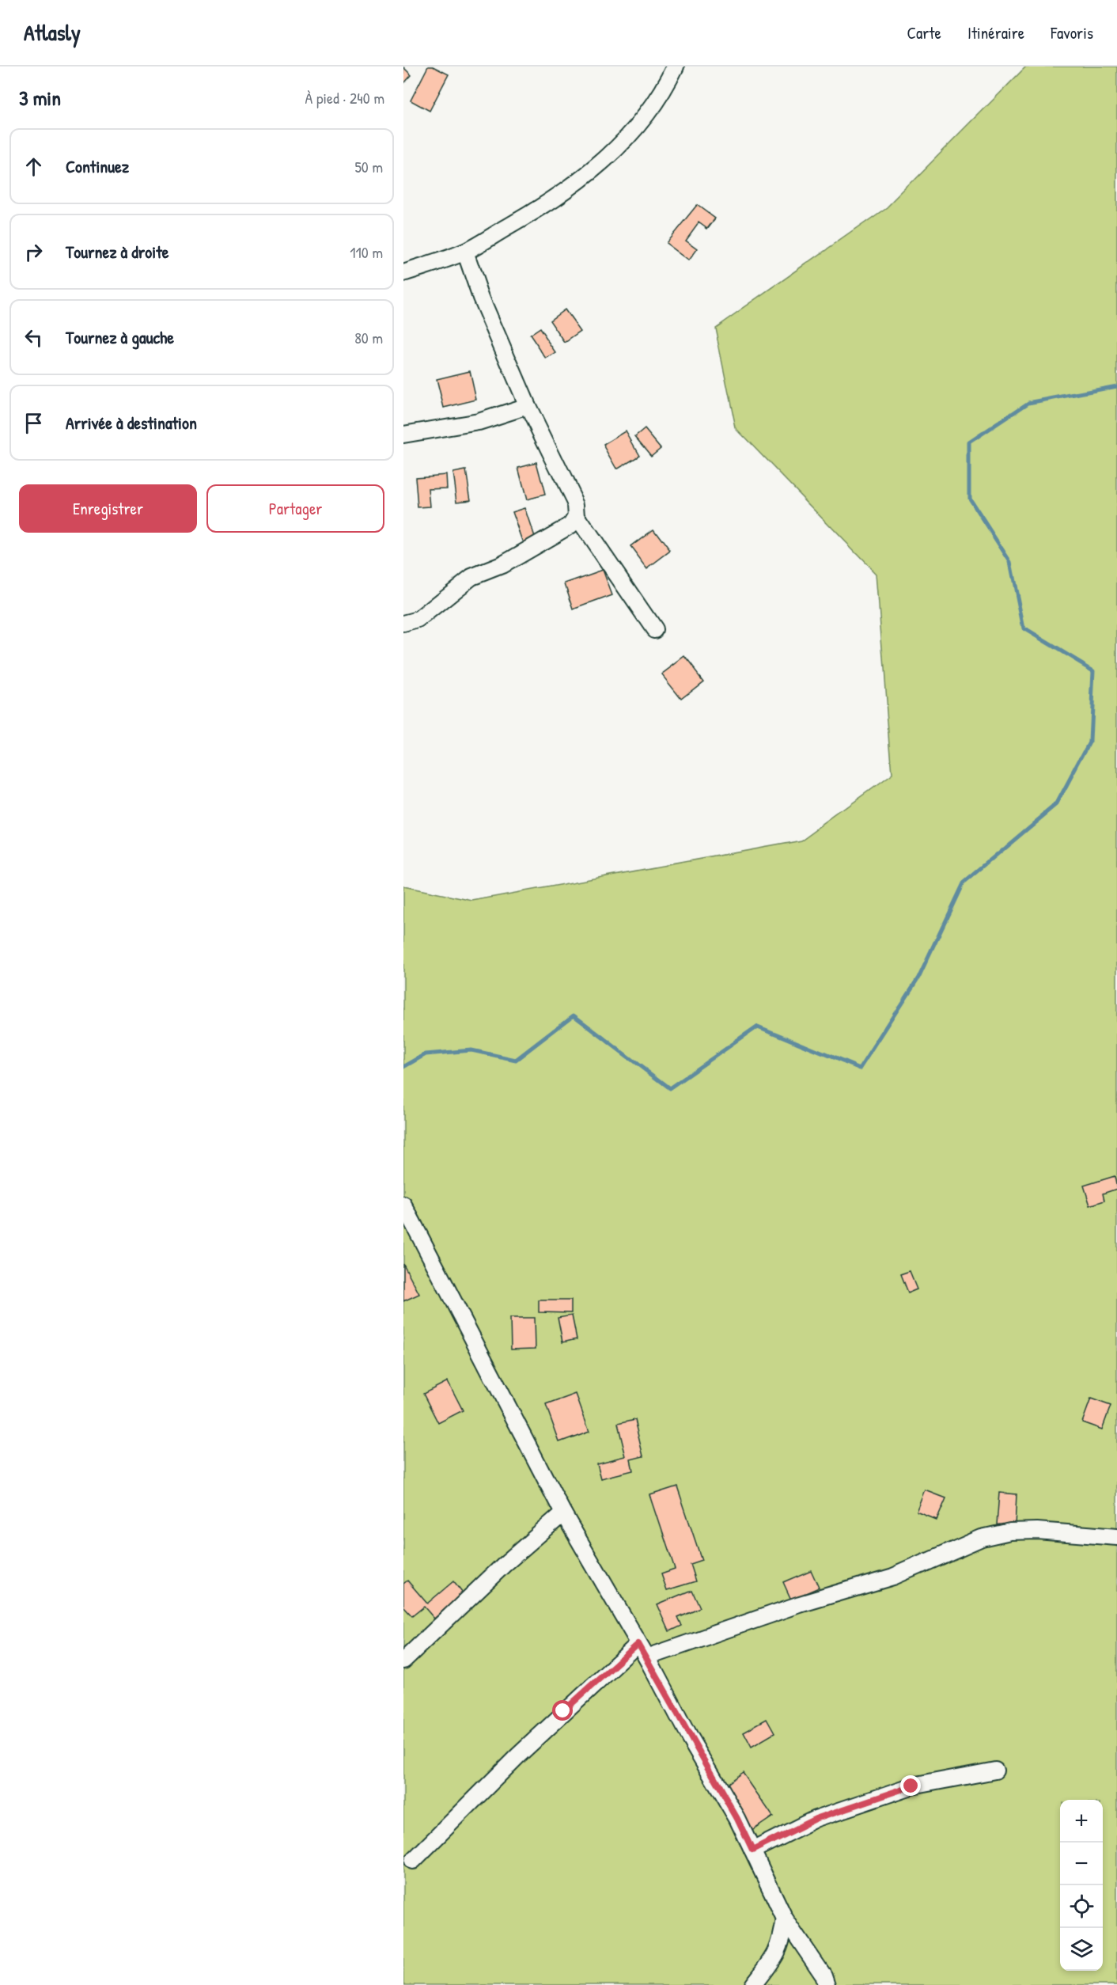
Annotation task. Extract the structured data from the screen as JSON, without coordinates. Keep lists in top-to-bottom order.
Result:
{
  "page": {
    "header": "Atlasly",
    "nav": ["Carte", "Itinéraire", "Favoris"],
    "heading": ["3 min", "À pied · 240 m"],
    "list": [
      ["Continuez", "50 m"],
      ["Tournez à droite", "110 m"],
      ["Tournez à gauche", "80 m"],
      "Arrivée à destination"
    ],
    "buttons": ["Enregistrer", "Partager"],
    "map_buttons": ["+", "−"]
  }
}
